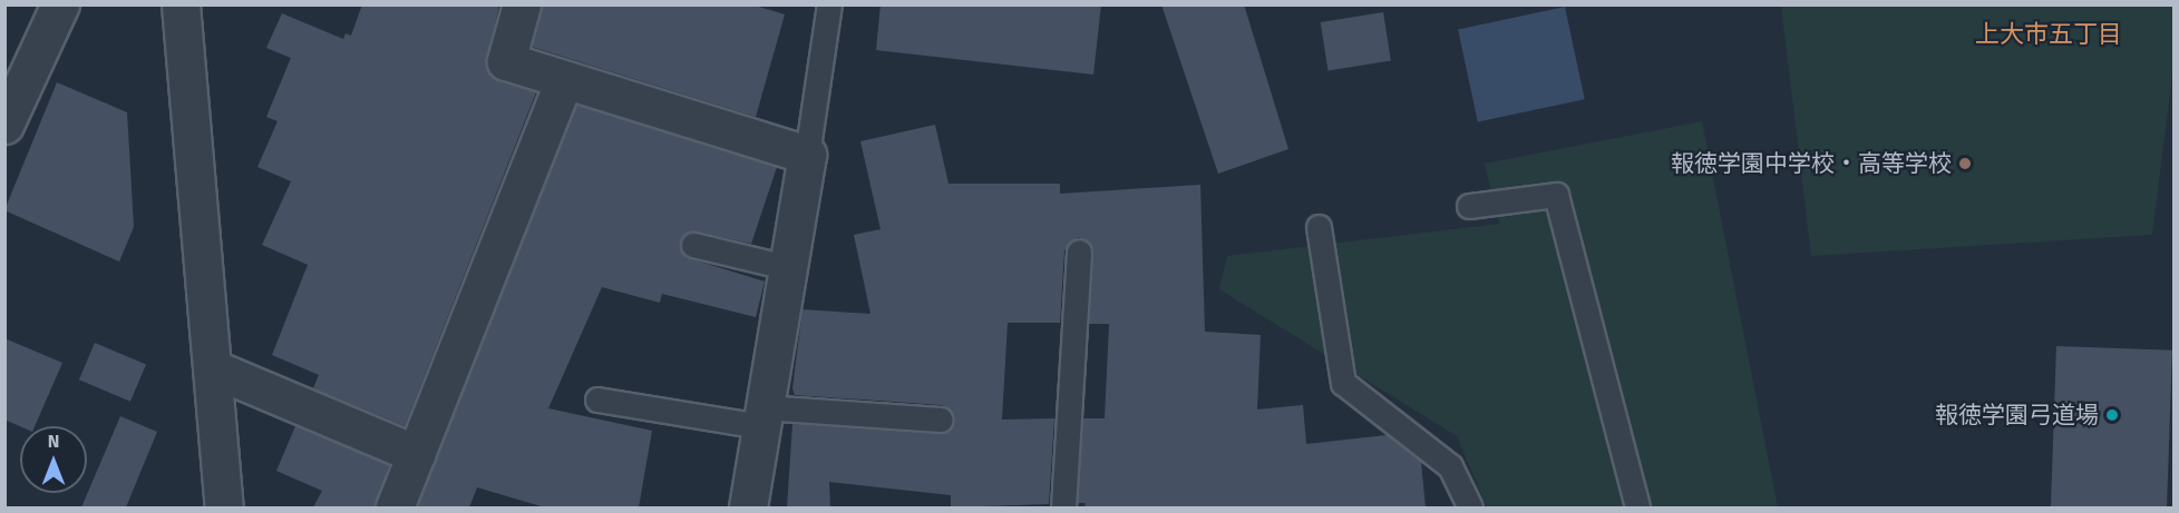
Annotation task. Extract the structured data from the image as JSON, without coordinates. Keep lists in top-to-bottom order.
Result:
{
  "districts": ["上大市五丁目"],
  "places": ["報徳学園中学校・高等学校", "報徳学園弓道場"],
  "north": "top"
}
